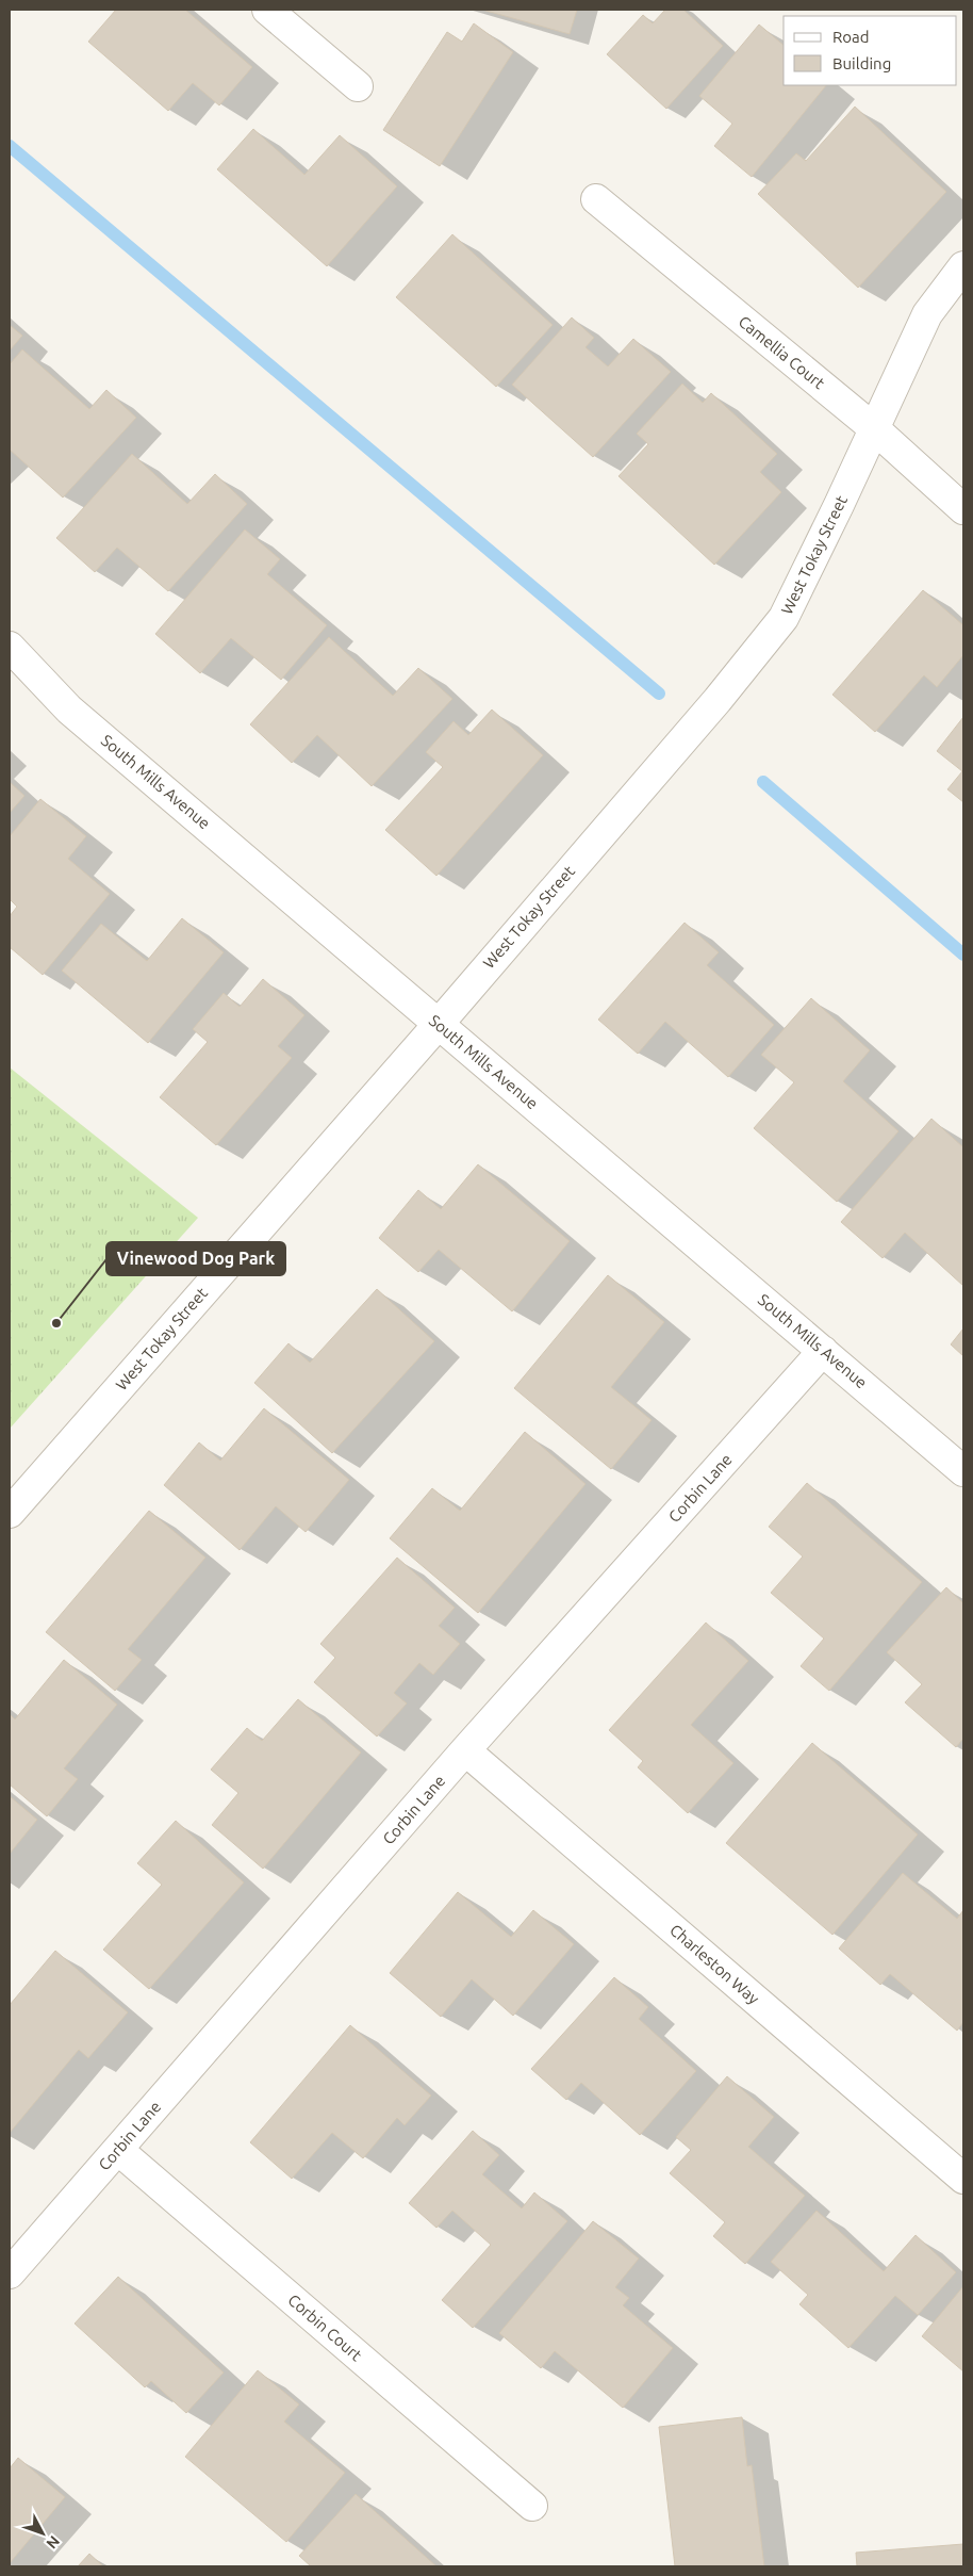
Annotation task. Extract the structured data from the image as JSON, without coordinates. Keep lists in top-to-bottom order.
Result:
{
  "streets": {
    "street": [
      "Camellia Court",
      "West Tokay Street",
      "South Mills Avenue",
      "Corbin Lane",
      "Charleston Way",
      "Corbin Court"
    ]
  },
  "crossings": [
    ["Camellia Court", "West Tokay Street"],
    ["West Tokay Street", "South Mills Avenue"],
    ["South Mills Avenue", "Corbin Lane"],
    ["Corbin Lane", "Charleston Way"],
    ["Corbin Lane", "Corbin Court"]
  ],
  "places": ["Vinewood Dog Park"],
  "legend": ["Road", "Building"],
  "north": "bottom right"
}
